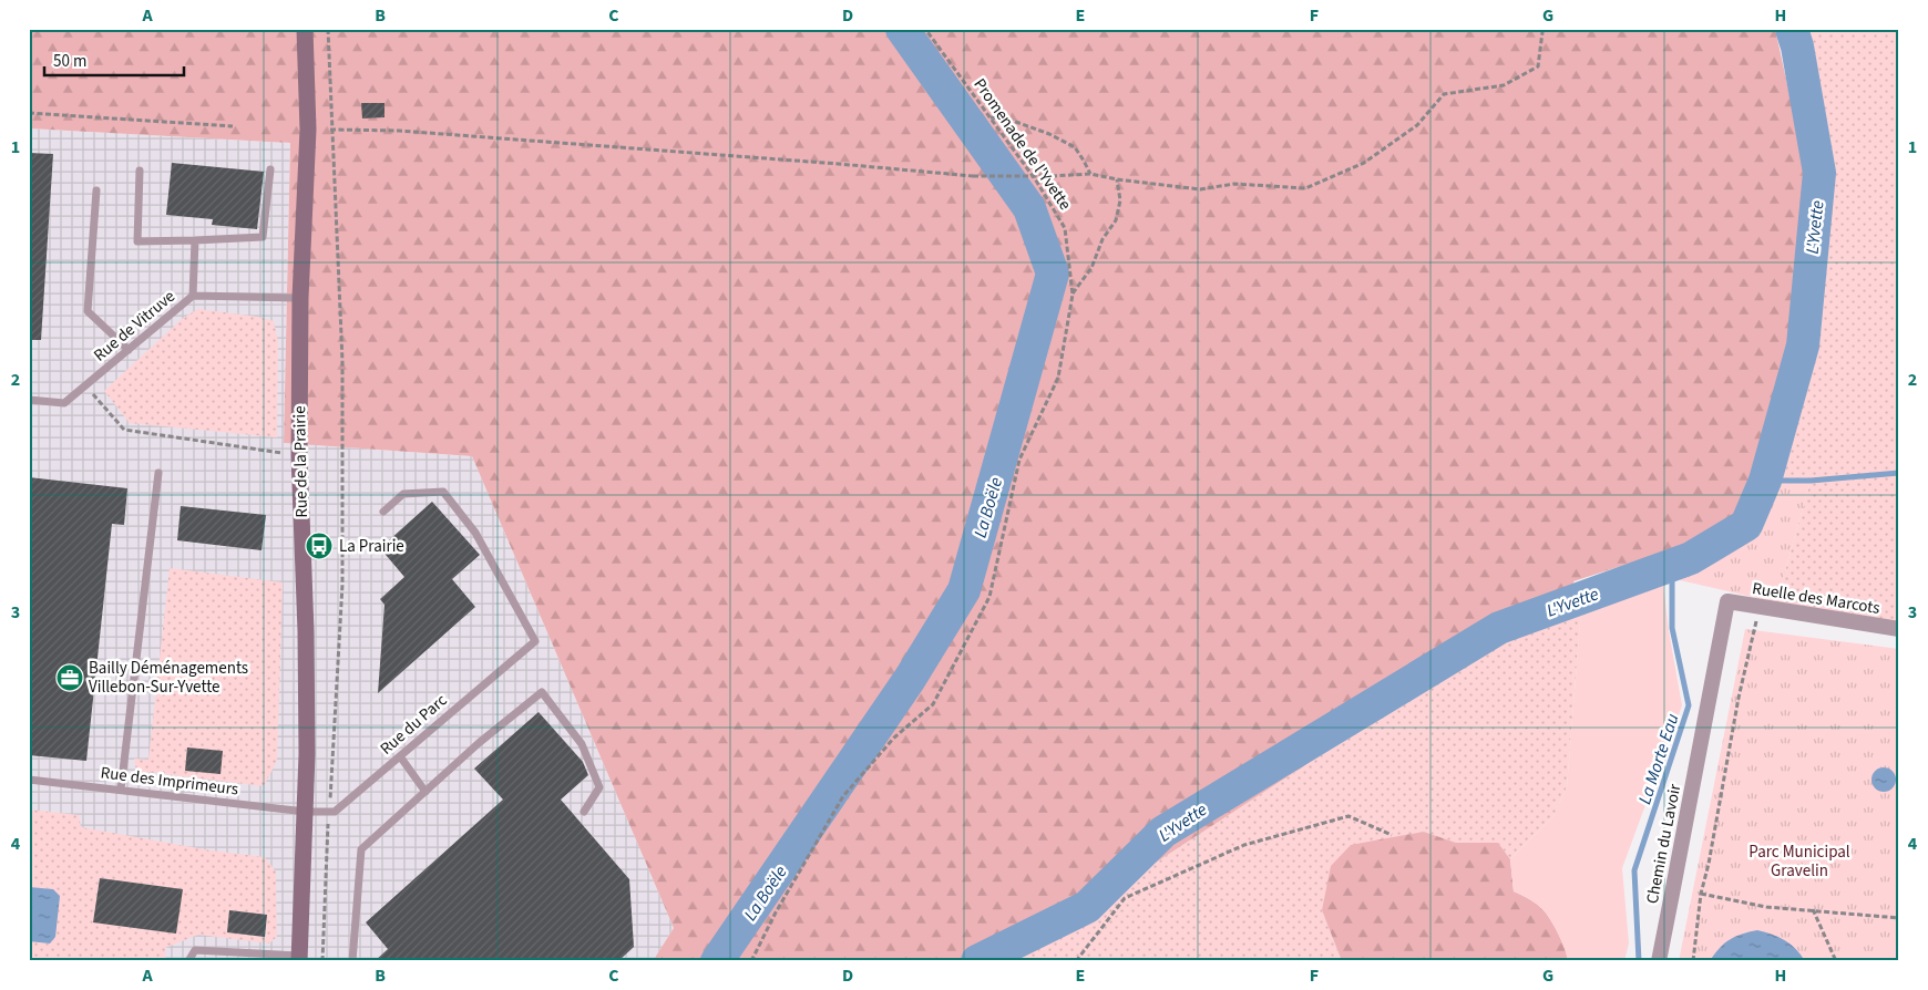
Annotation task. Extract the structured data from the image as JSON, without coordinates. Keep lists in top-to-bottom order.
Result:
{
  "streets": {
    "street": ["Rue de la Prairie", "Ruelle des Marcots", "Chemin du Lavoir"],
    "lane": ["Rue de Vitruve", "Rue du Parc", "Rue des Imprimeurs"],
    "path": ["Promenade de l'Yvette"]
  },
  "crossings": [
    ["Rue de Vitruve", "Rue de la Prairie"],
    ["Rue de la Prairie", "Rue des Imprimeurs"],
    ["Ruelle des Marcots", "Chemin du Lavoir"]
  ],
  "water": ["L'Yvette", "La Boële", "La Morte Eau"],
  "parks": ["Parc Municipal Gravelin"],
  "places": {
    "bus stop": ["La Prairie"],
    "office": ["Bailly Déménagements Villebon-Sur-Yvette"]
  },
  "scale_bar": "50 m",
  "grid": {
    "columns": [
      "A",
      "B",
      "C",
      "D",
      "E",
      "F",
      "G",
      "H"
    ],
    "rows": [
      "1",
      "2",
      "3",
      "4"
    ]
  }
}
